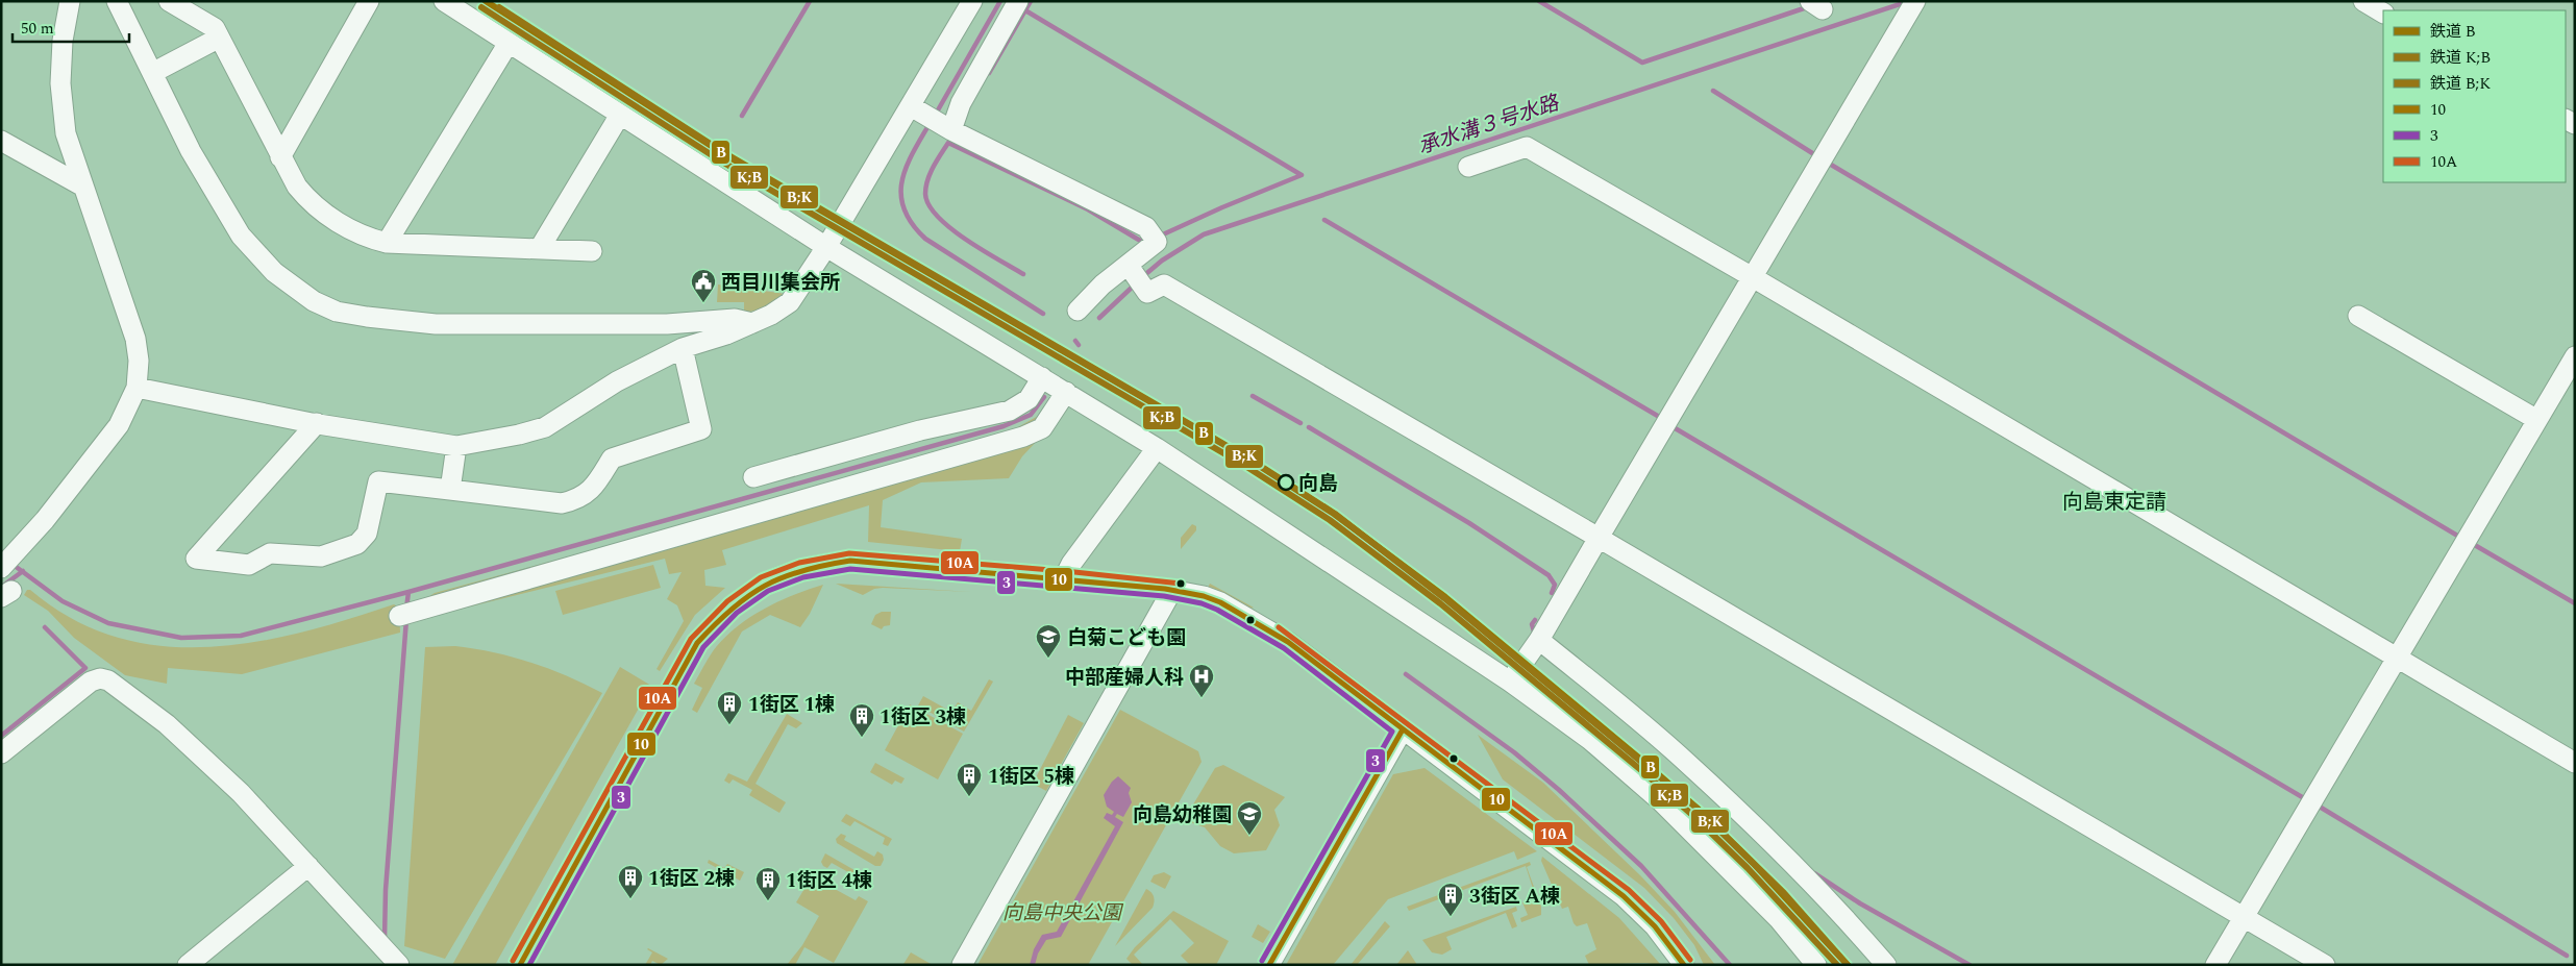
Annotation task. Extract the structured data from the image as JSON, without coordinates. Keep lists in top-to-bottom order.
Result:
{
  "districts": ["向島東定請"],
  "water": ["承水溝３号水路"],
  "parks": ["向島中央公園"],
  "places": {
    "public building": ["西目川集会所"],
    "other": ["向島"],
    "school or university": ["白菊こども園", "向島幼稚園"],
    "hospital": ["中部産婦人科"],
    "building": [
      "1街区 1棟",
      "1街区 3棟",
      "1街区 5棟",
      "1街区 2棟",
      "1街区 4棟",
      "3街区 A棟"
    ]
  },
  "lines": [
    "rail line B",
    "rail line K;B",
    "rail line B;K",
    "transit line 10A",
    "transit line 10",
    "transit line 3"
  ],
  "legend": [
    "鉄道 B",
    "鉄道 K;B",
    "鉄道 B;K",
    "10",
    "3",
    "10A"
  ],
  "scale_bar": "50 m"
}
